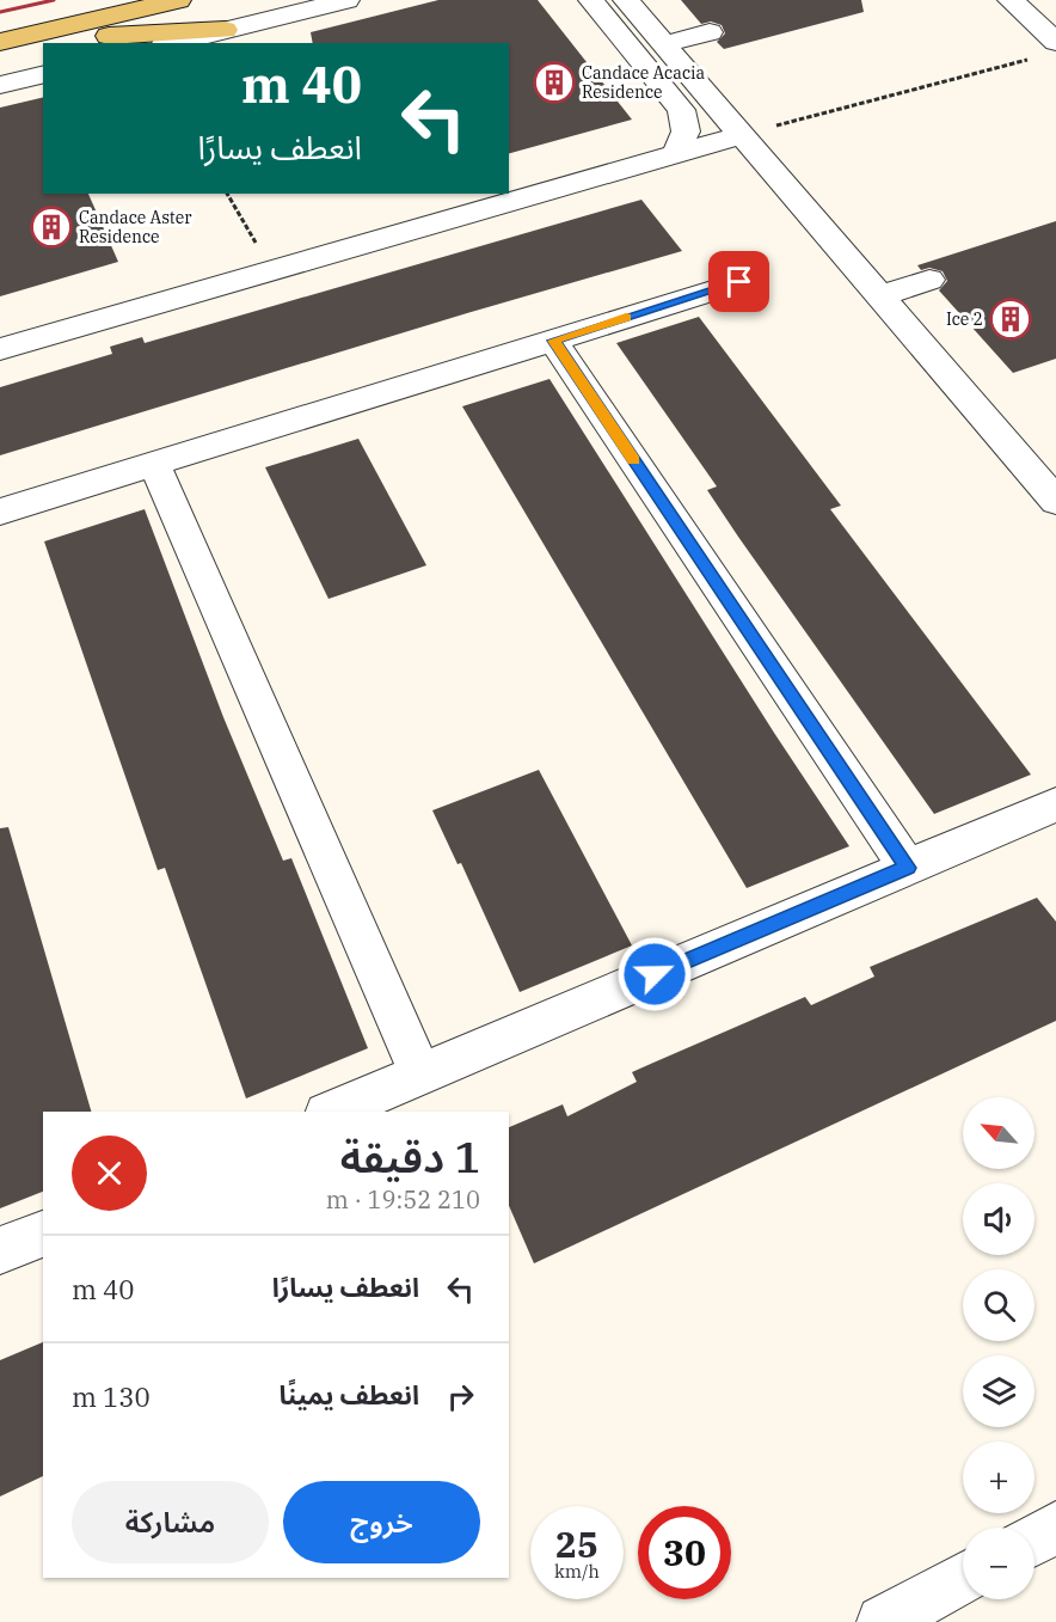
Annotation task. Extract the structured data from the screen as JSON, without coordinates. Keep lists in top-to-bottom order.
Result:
{
  "places": {
    "building": ["Candace Acacia Residence", "Candace Aster Residence", "Ice 2"]
  },
  "north": "top left",
  "page": {
    "turn": ["40 m", "انعطف يسارًا"],
    "map_buttons": ["+", "−"],
    "heading": ["1 دقيقة", "210 m · 19:52"],
    "list": [
      {
        "name": "انعطف يسارًا",
        "value": "40 m"
      },
      {
        "name": "انعطف يمينًا",
        "value": "130 m"
      }
    ],
    "buttons": ["خروج", "مشاركة"],
    "speed": "25 km/h",
    "limit": "30"
  }
}
